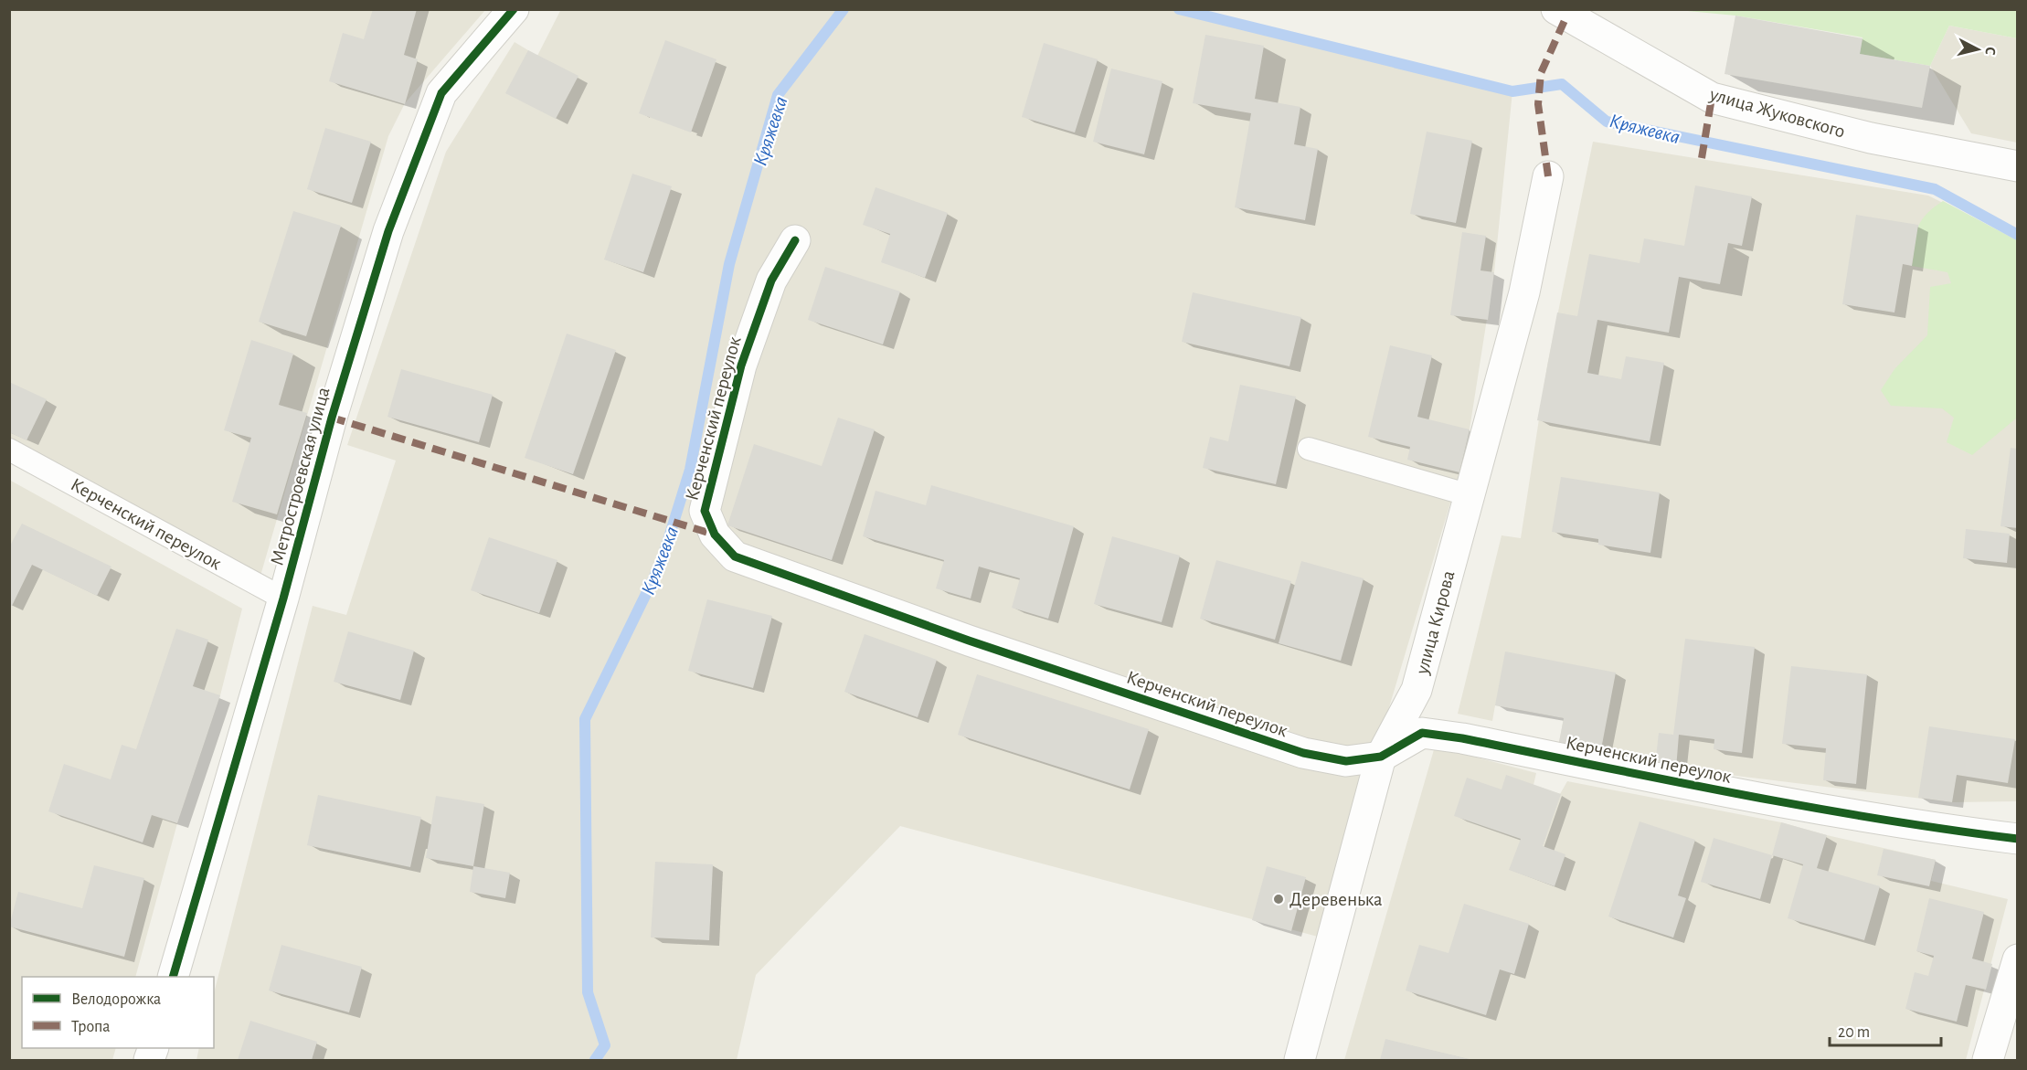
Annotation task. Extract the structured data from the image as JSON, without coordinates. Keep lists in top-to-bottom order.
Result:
{
  "streets": {
    "street": [
      "улица Жуковского",
      "Керченский переулок",
      "Метростроевская улица",
      "улица Кирова"
    ]
  },
  "crossings": [
    ["Керченский переулок", "Метростроевская улица"],
    ["Керченский переулок", "улица Кирова"]
  ],
  "water": ["Кряжевка"],
  "places": ["Деревенька"],
  "legend": ["Велодорожка", "Тропа"],
  "scale_bar": "20 m",
  "north": "right"
}
